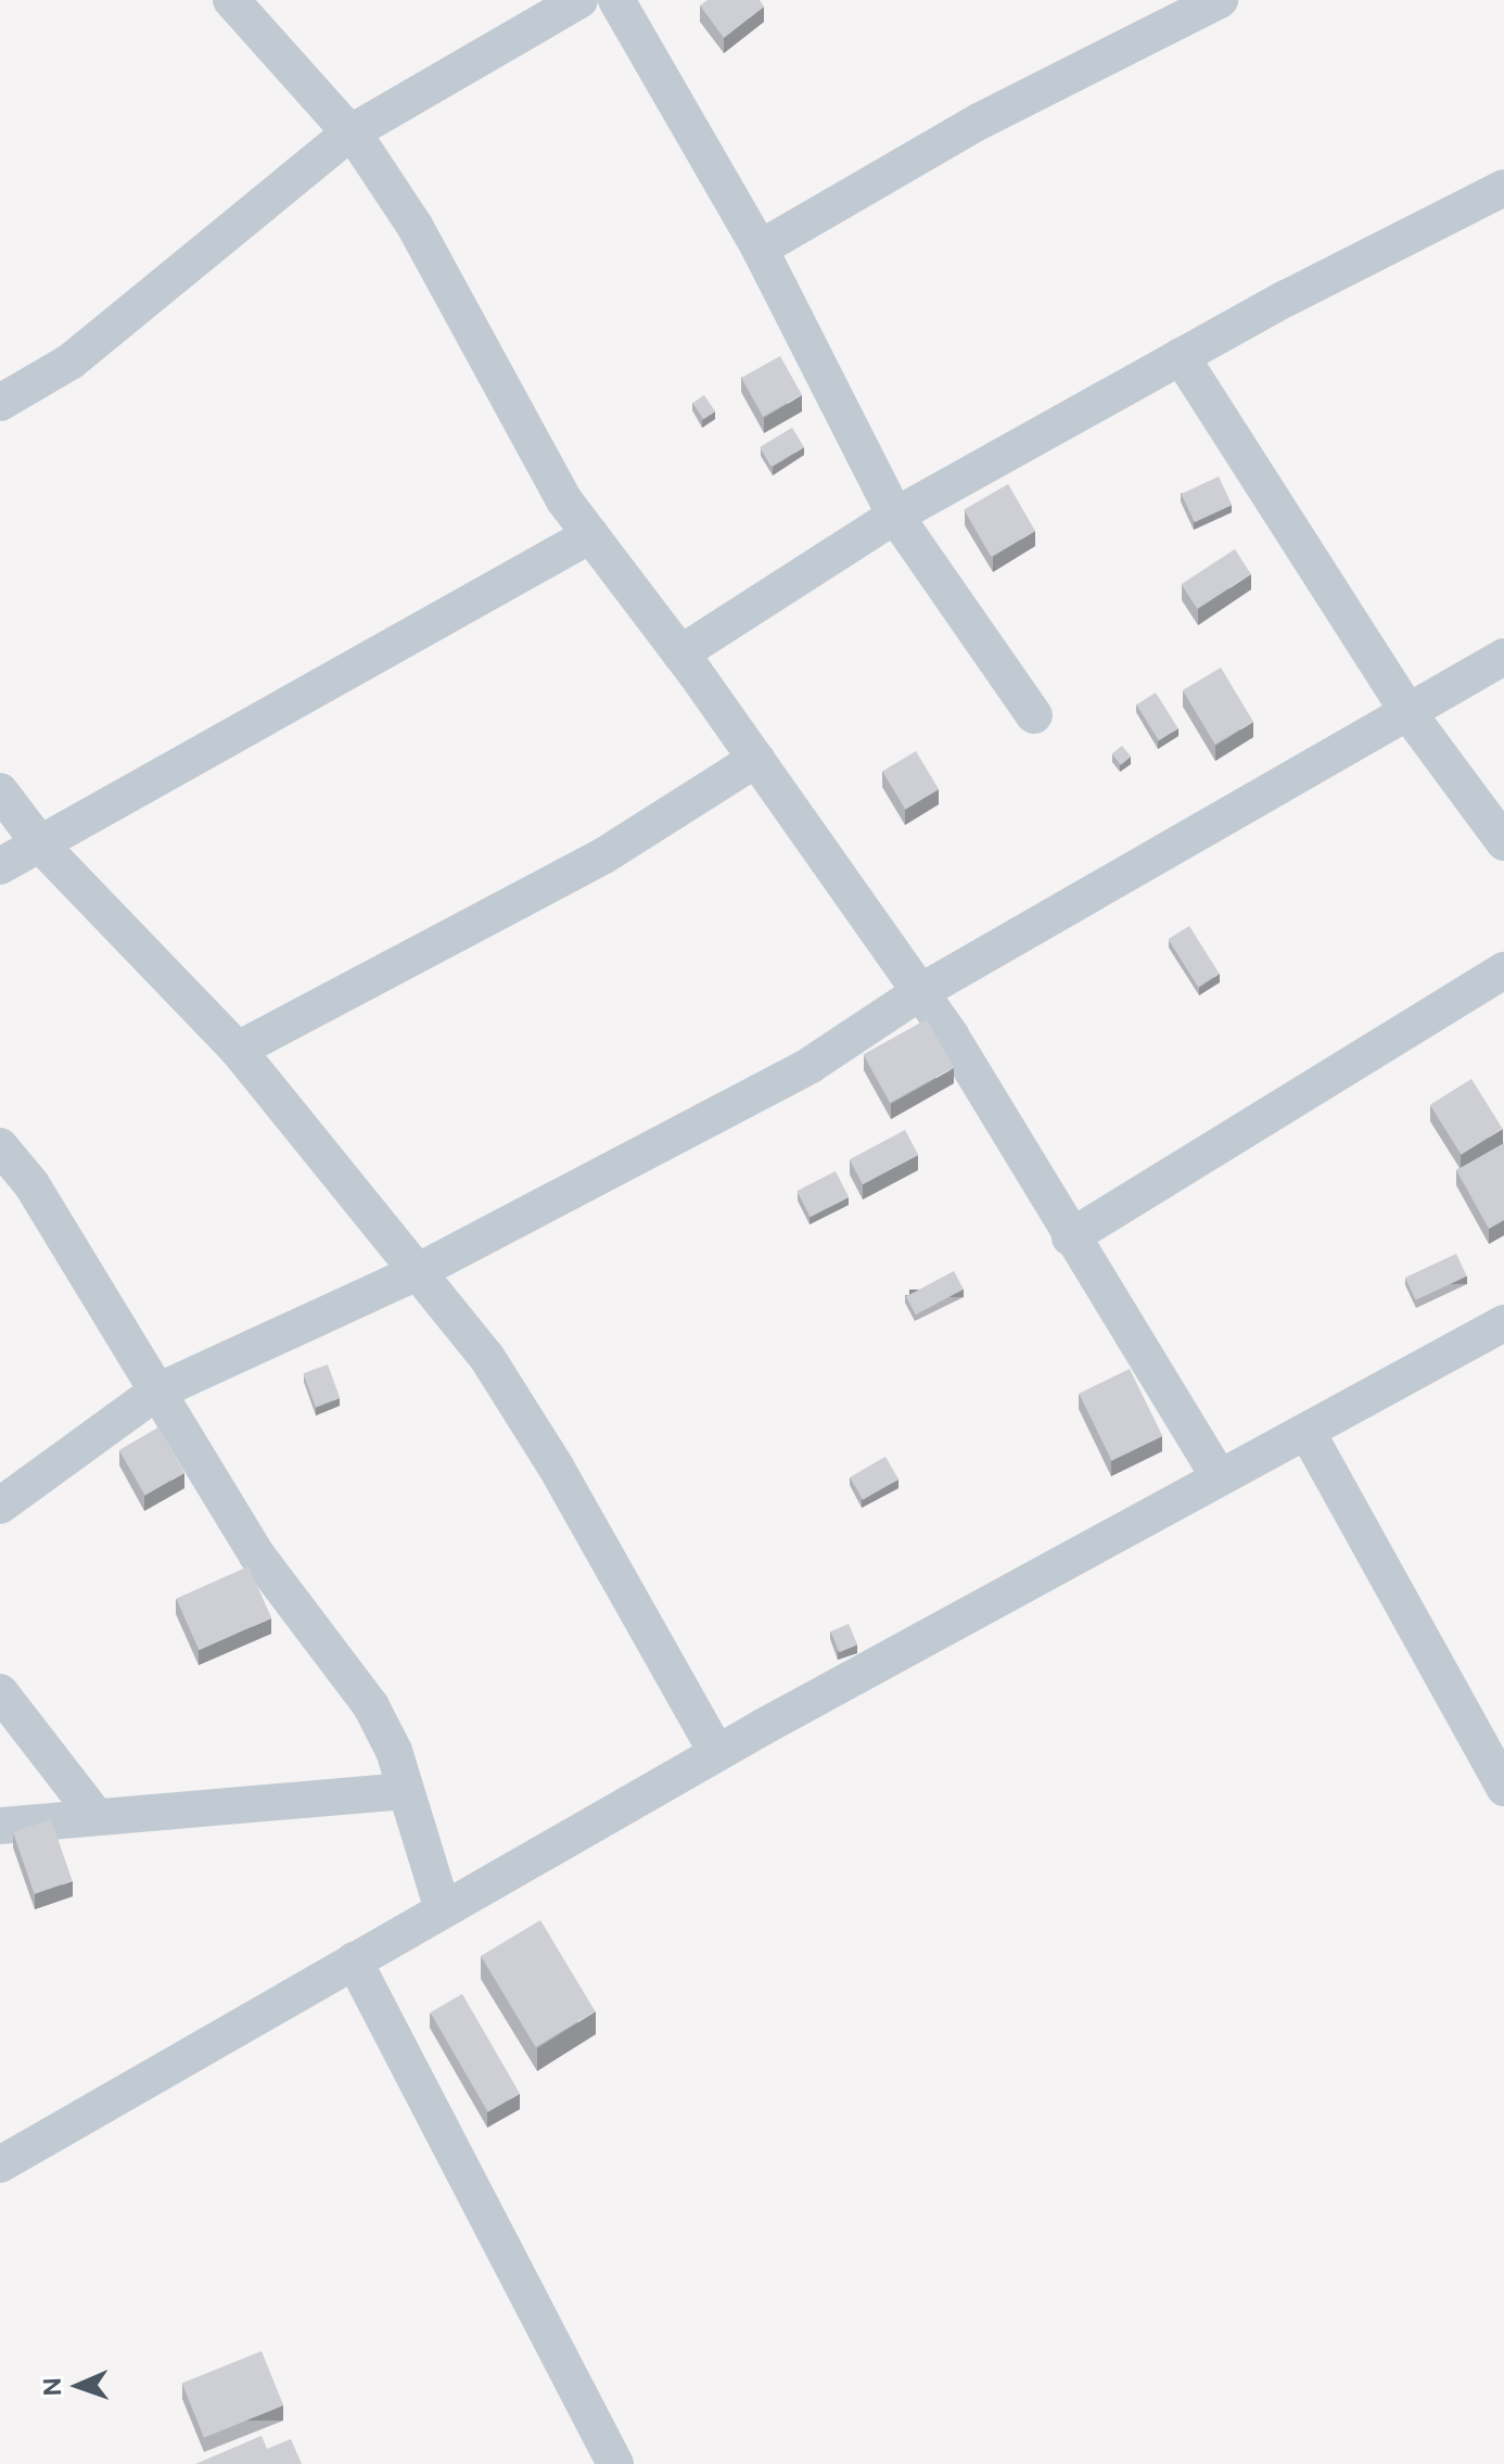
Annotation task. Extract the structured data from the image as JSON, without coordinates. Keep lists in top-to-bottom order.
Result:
{
  "north": "left"
}
